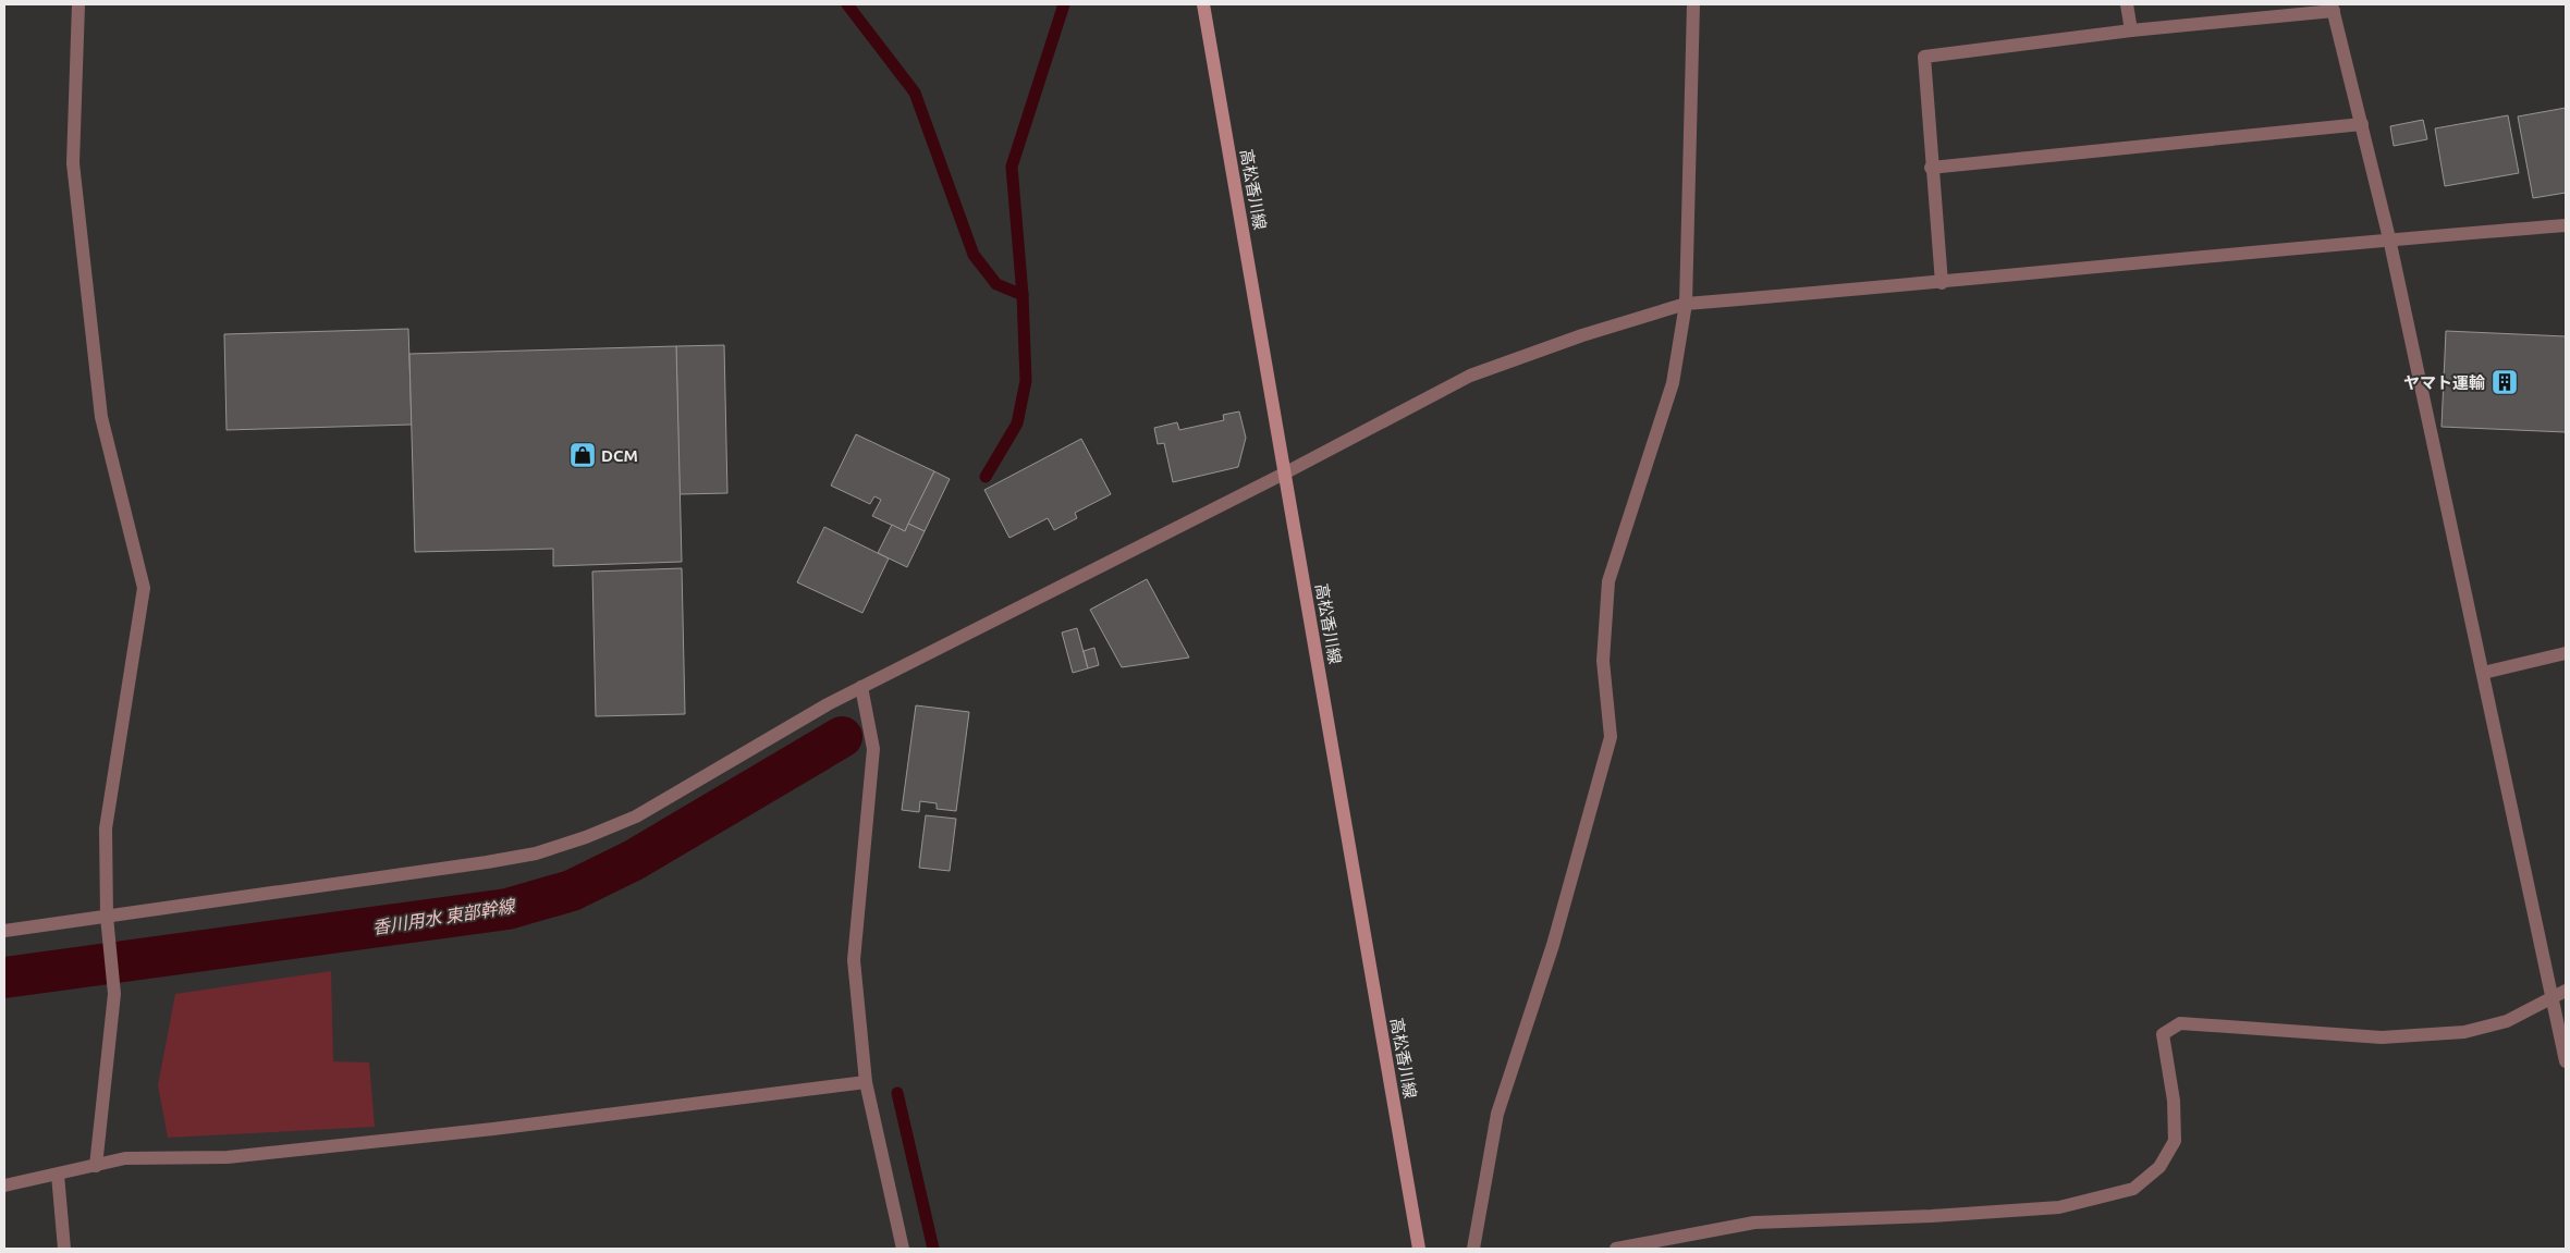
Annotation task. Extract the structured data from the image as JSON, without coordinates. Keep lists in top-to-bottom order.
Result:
{
  "streets": {
    "main road": ["高松香川線"]
  },
  "water": ["香川用水 東部幹線"],
  "places": {
    "building": ["ヤマト運輸"],
    "shop": ["DCM"]
  }
}
